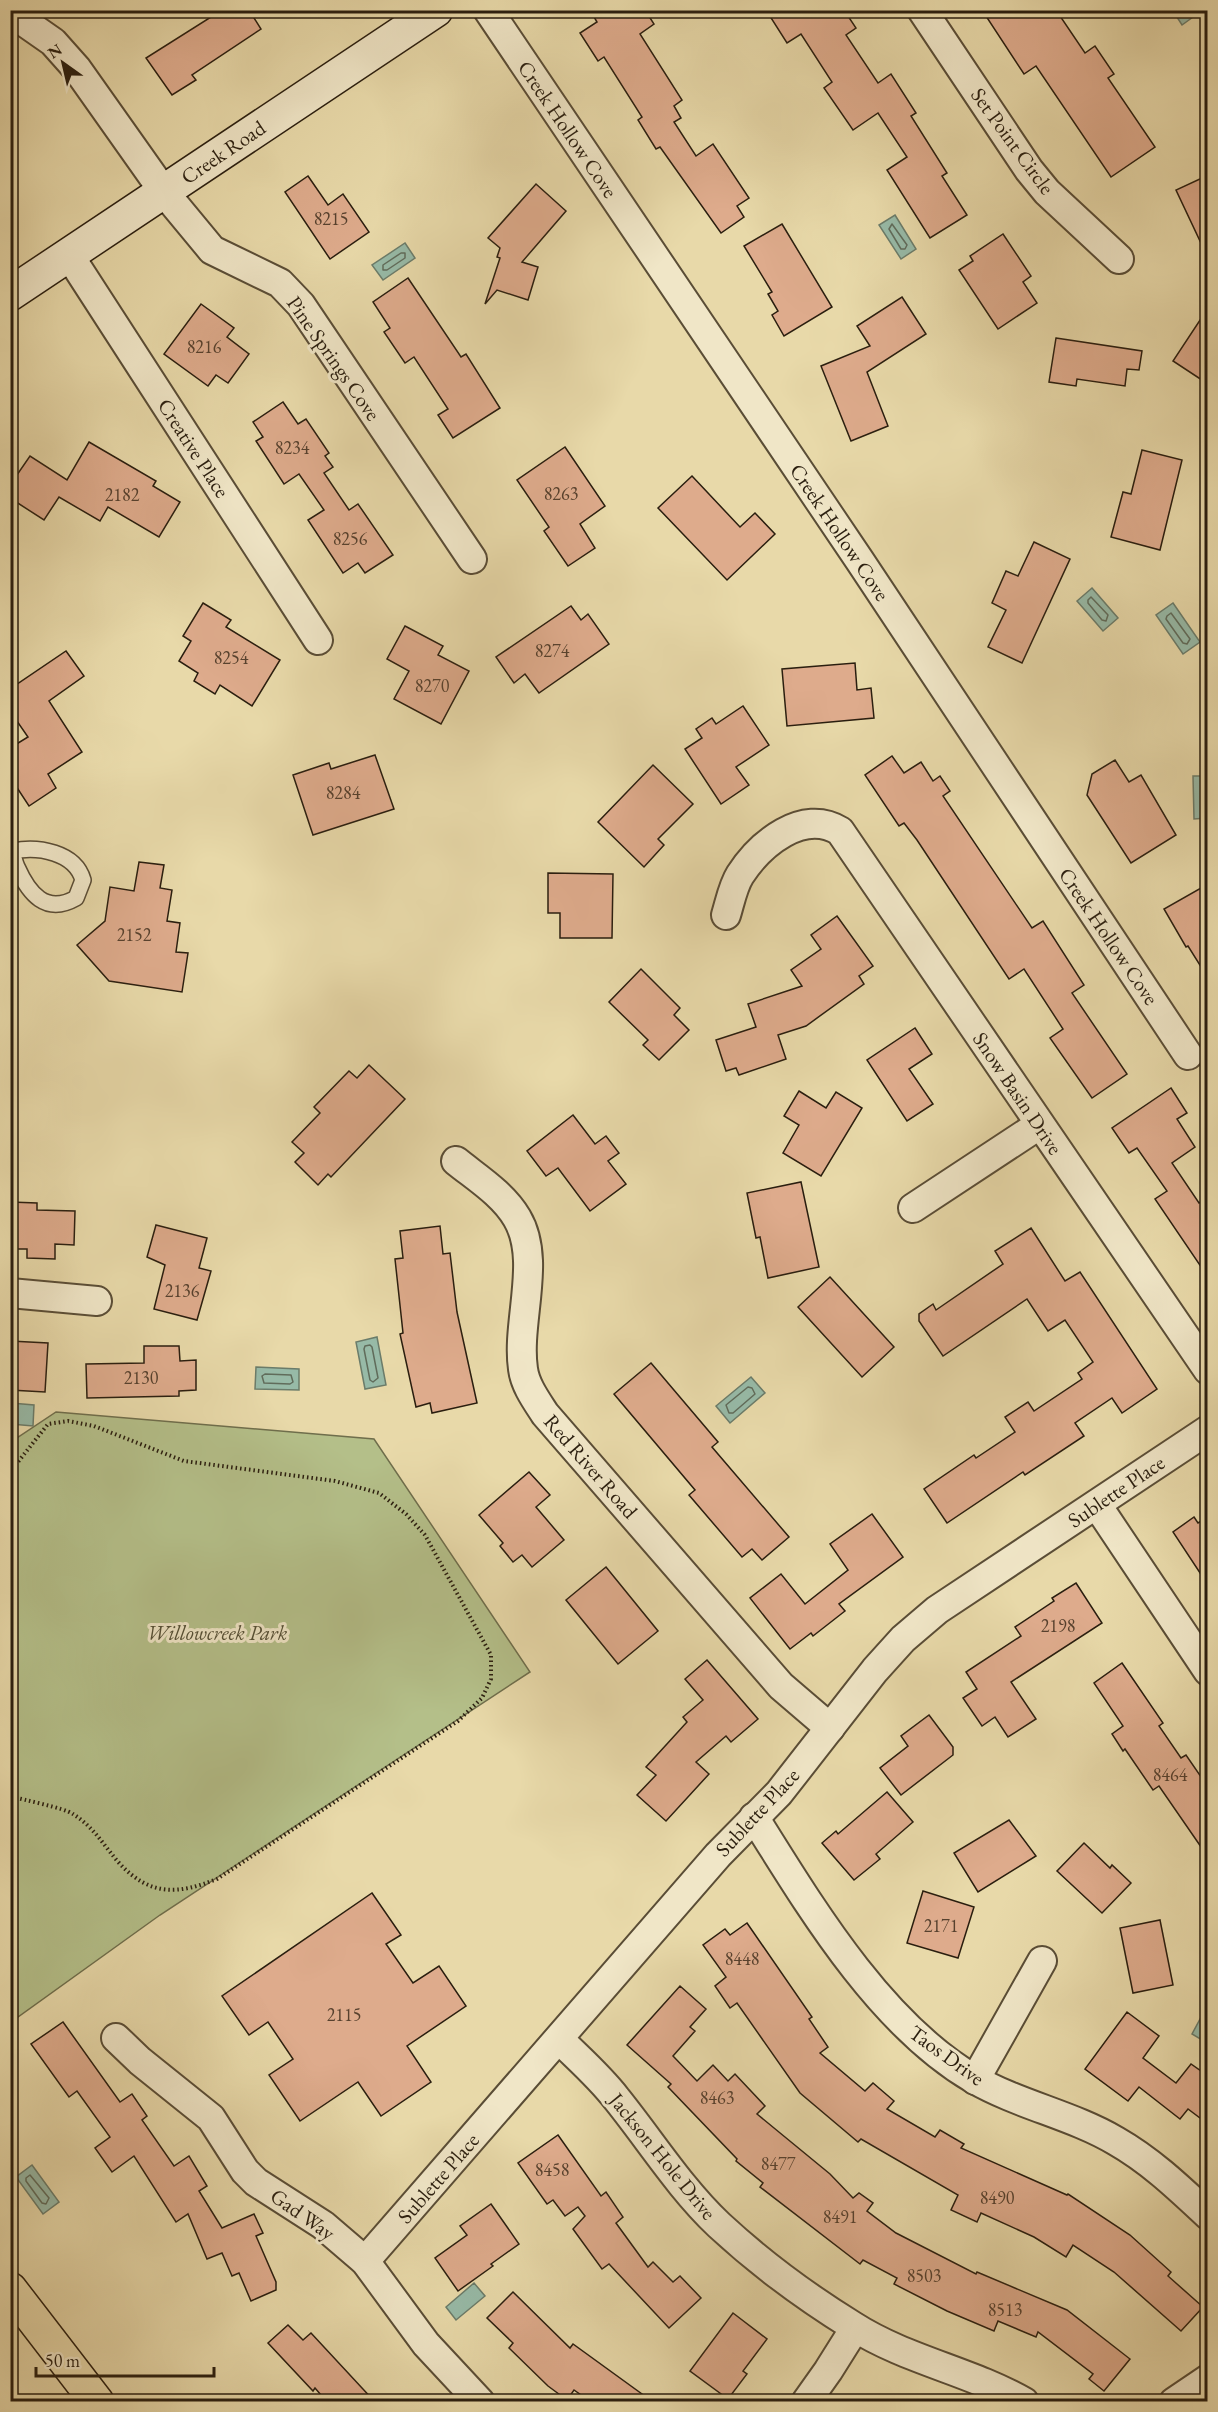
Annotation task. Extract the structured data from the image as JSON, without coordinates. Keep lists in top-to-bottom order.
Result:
{
  "streets": {
    "street": [
      "Creek Hollow Cove",
      "Set Point Circle",
      "Creek Road",
      "Pine Springs Cove",
      "Creative Place",
      "Snow Basin Drive",
      "Red River Road",
      "Sublette Place",
      "Taos Drive",
      "Jackson Hole Drive",
      "Gad Way"
    ]
  },
  "crossings": [
    ["Creek Road", "Pine Springs Cove"],
    ["Creek Road", "Creative Place"],
    ["Red River Road", "Sublette Place"],
    ["Sublette Place", "Taos Drive"],
    ["Sublette Place", "Jackson Hole Drive"],
    ["Sublette Place", "Gad Way"]
  ],
  "parks": ["Willowcreek Park"],
  "house_numbers": [
    "8215",
    "8216",
    "8234",
    "8263",
    "2182",
    "8256",
    "8274",
    "8254",
    "8270",
    "8284",
    "2152",
    "2136",
    "2130",
    "2198",
    "8464",
    "2171",
    "8448",
    "2115",
    "8463",
    "8477",
    "8458",
    "8490",
    "8491",
    "8503",
    "8513"
  ],
  "scale_bar": "50 m",
  "north": "top left"
}
